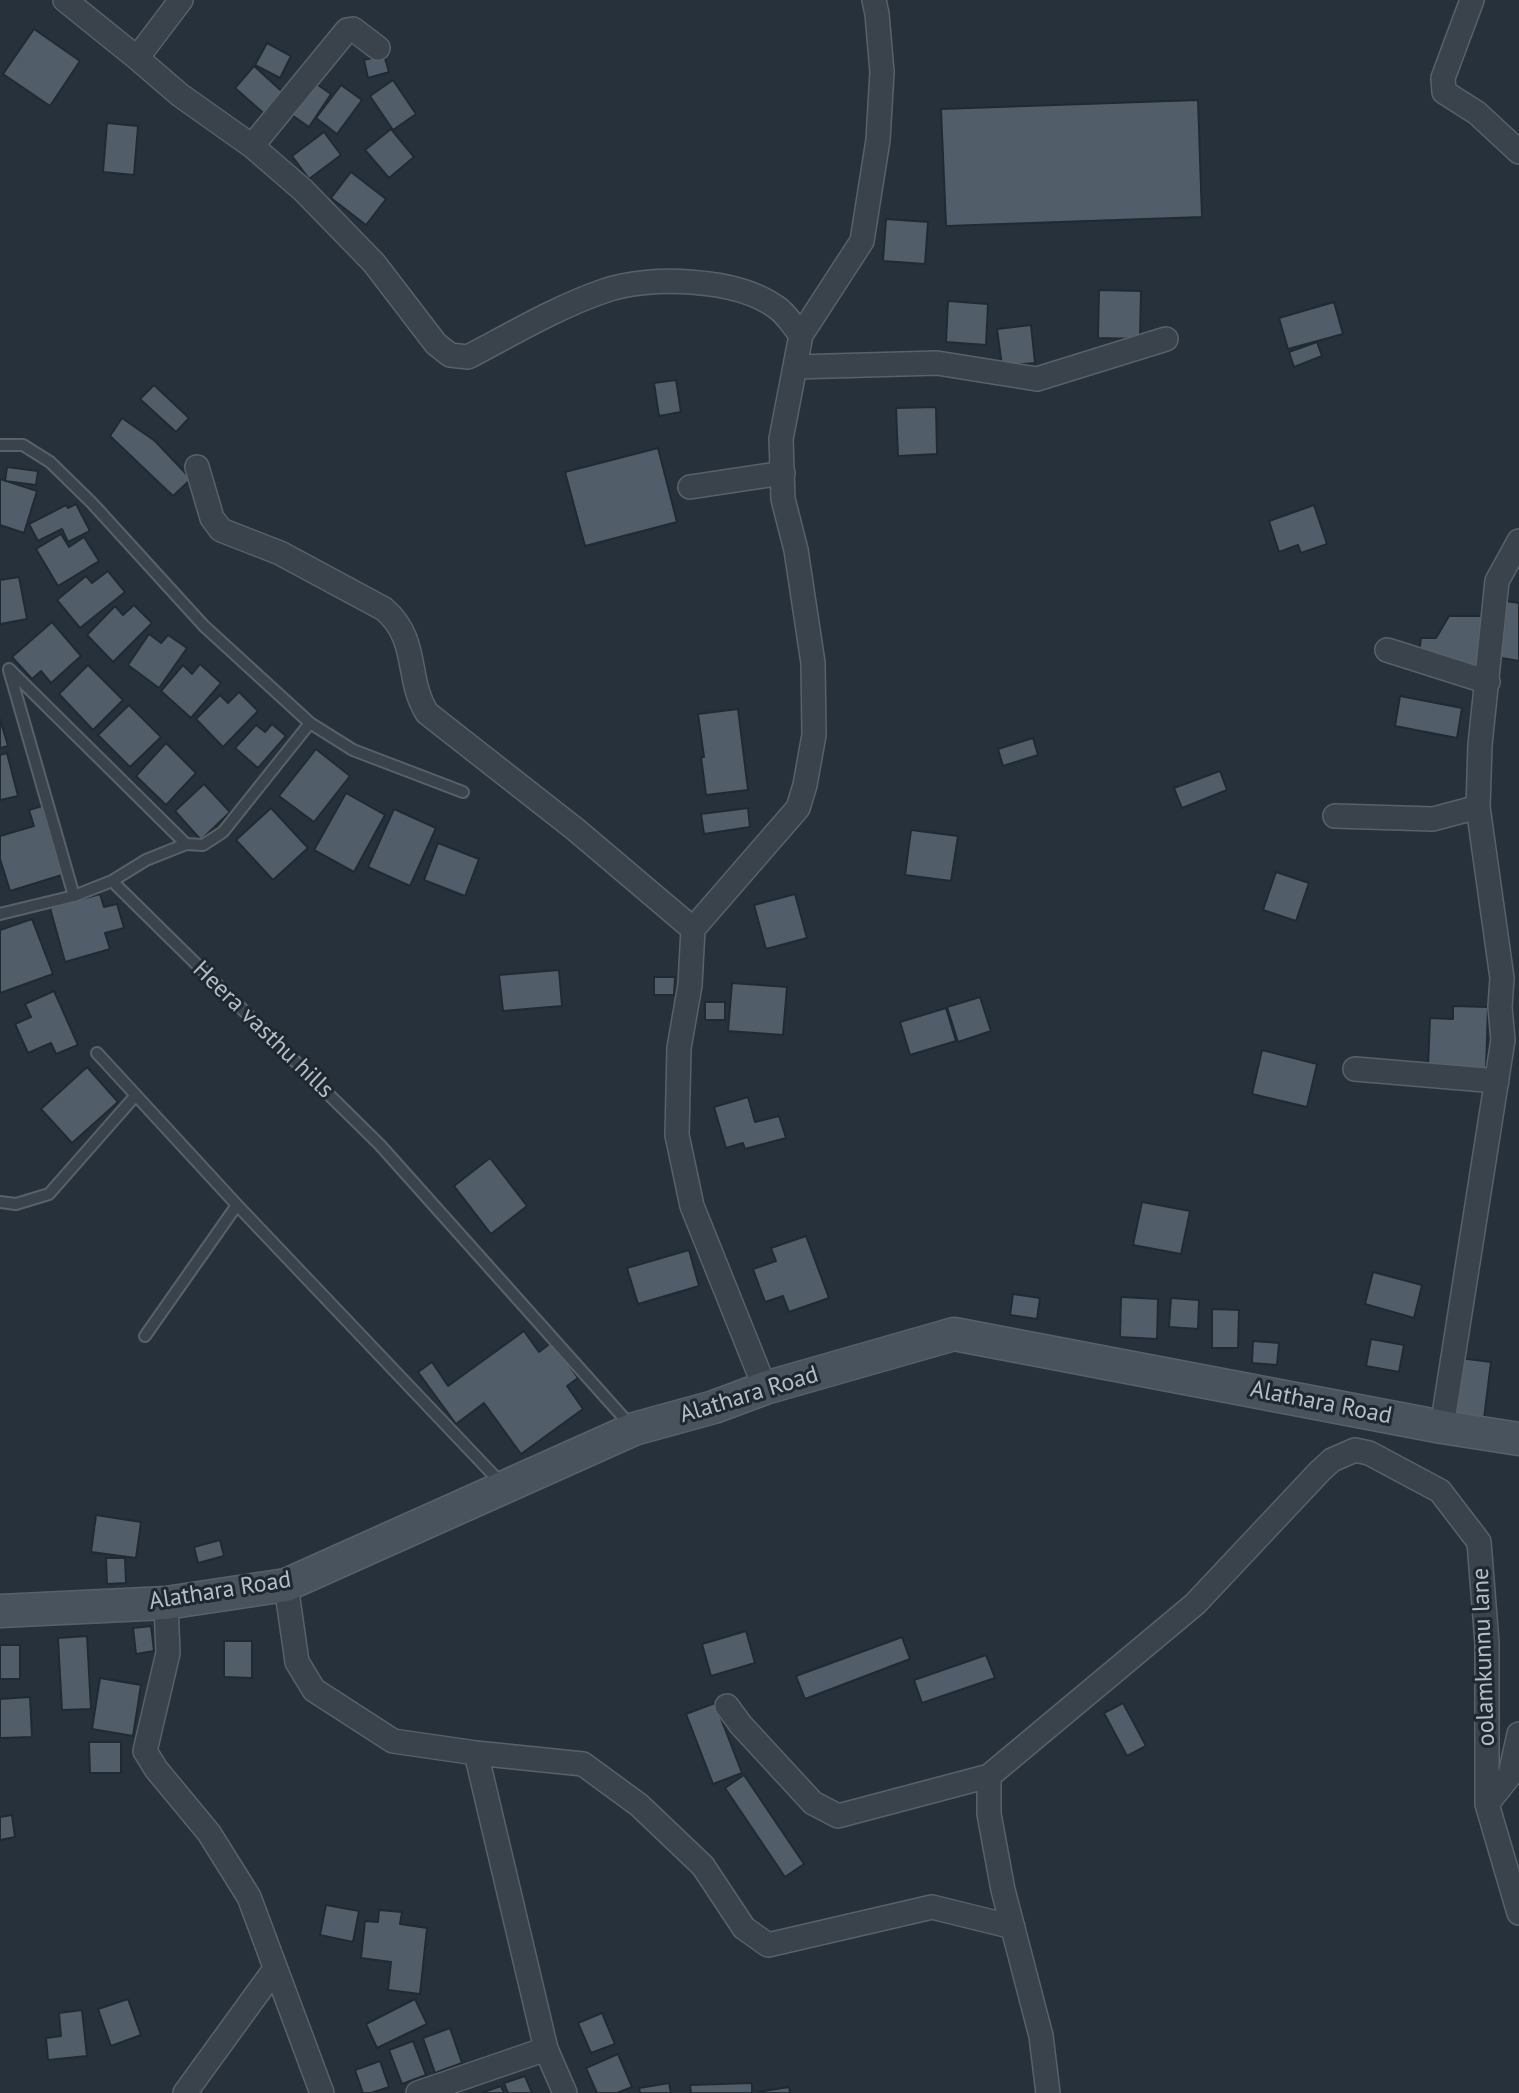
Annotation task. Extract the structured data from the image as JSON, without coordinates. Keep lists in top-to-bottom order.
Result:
{
  "streets": {
    "street": ["Alathara Road", "oolamkunnu lane"],
    "lane": ["Heera vasthu hills"]
  },
  "crossings": [
    ["Heera vasthu hills", "Alathara Road"]
  ]
}
